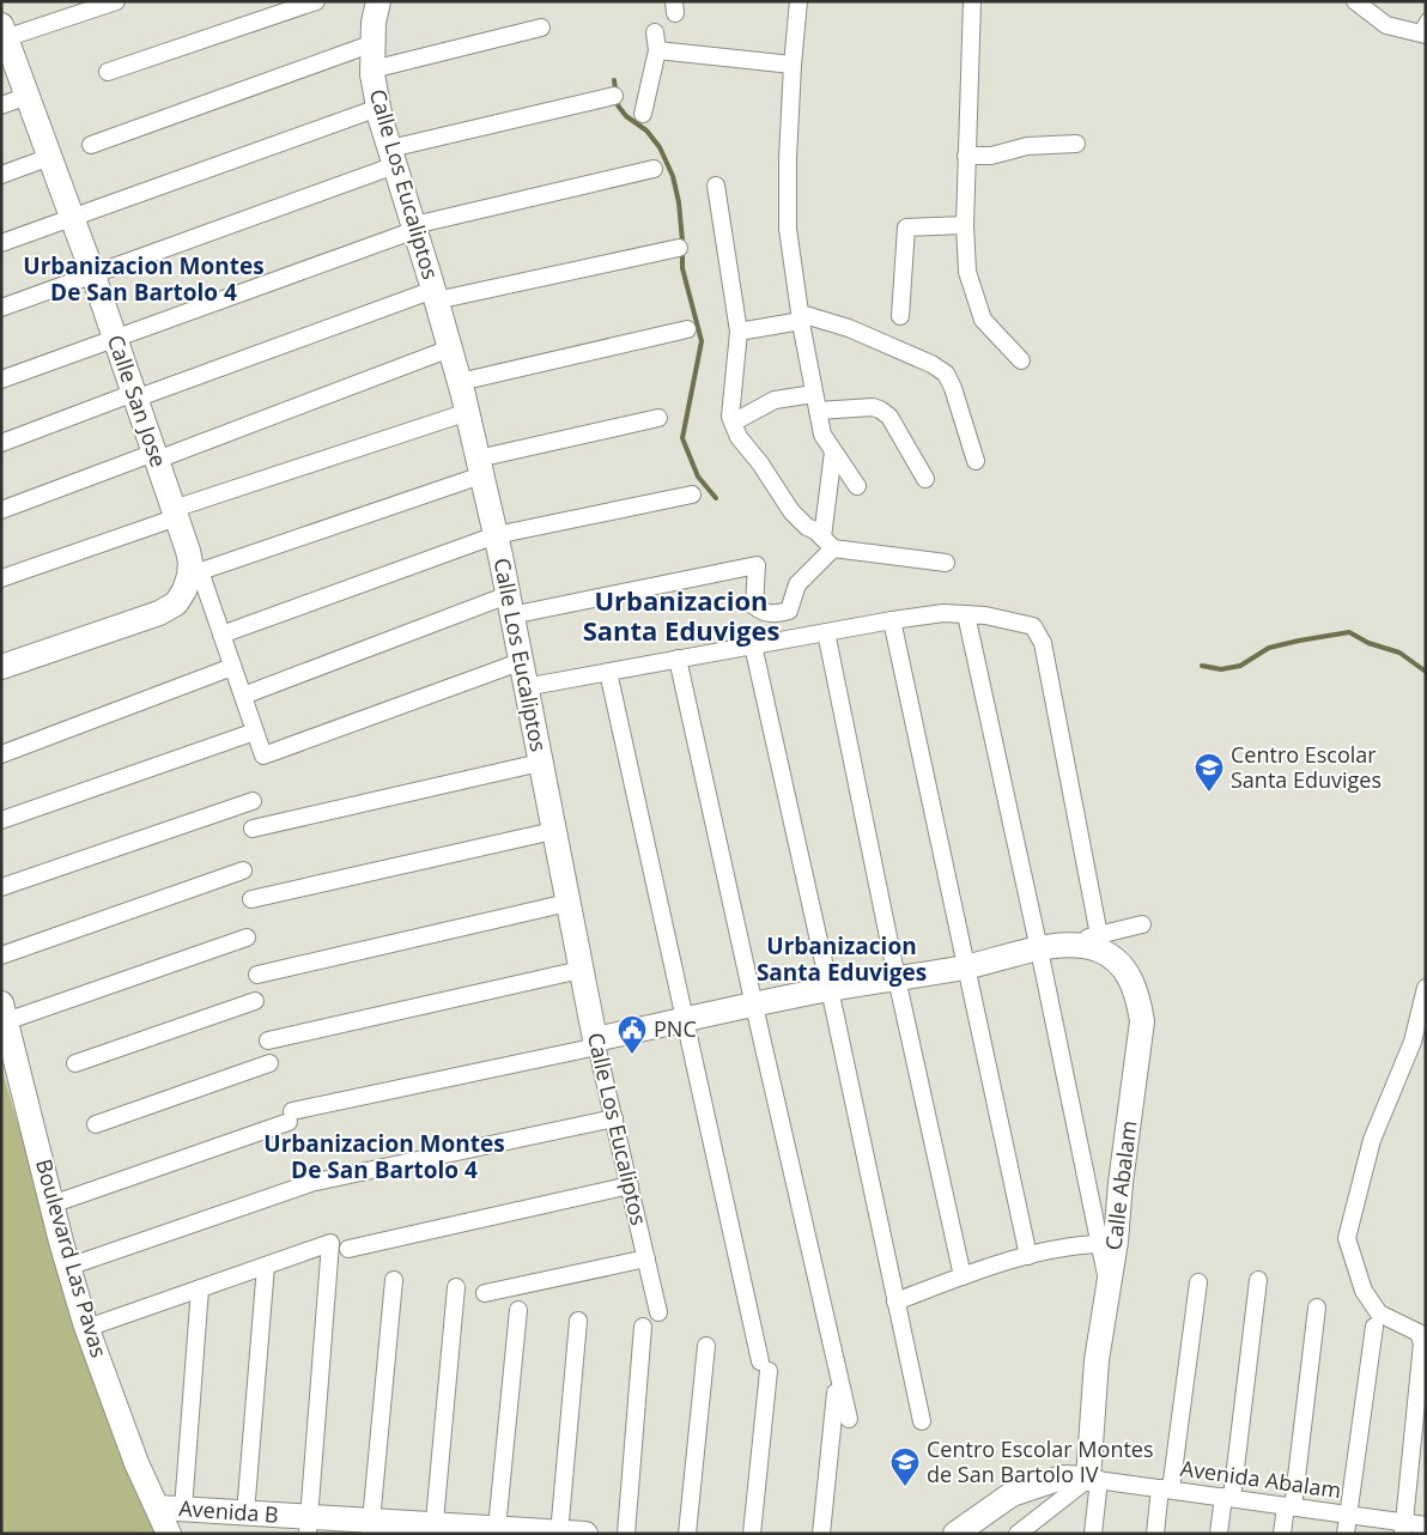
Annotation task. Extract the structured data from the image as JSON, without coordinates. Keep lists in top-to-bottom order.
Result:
{
  "streets": {
    "street": [
      "Calle Los Eucaliptos",
      "Calle San Jose",
      "Calle Abalam",
      "Boulevard Las Pavas",
      "Avenida Abalam",
      "Avenida B"
    ]
  },
  "crossings": [
    ["Calle Los Eucaliptos", "Calle Abalam"],
    ["Calle Abalam", "Avenida Abalam"],
    ["Boulevard Las Pavas", "Avenida B"]
  ],
  "districts": [
    "Urbanizacion Montes De San Bartolo 4",
    "Urbanizacion Santa Eduviges",
    "Urbanizacion Santa Eduviges",
    "Urbanizacion Montes De San Bartolo 4"
  ],
  "places": {
    "school or university": ["Centro Escolar Santa Eduviges", "Centro Escolar Montes de San Bartolo IV"],
    "public building": ["PNC"]
  }
}
